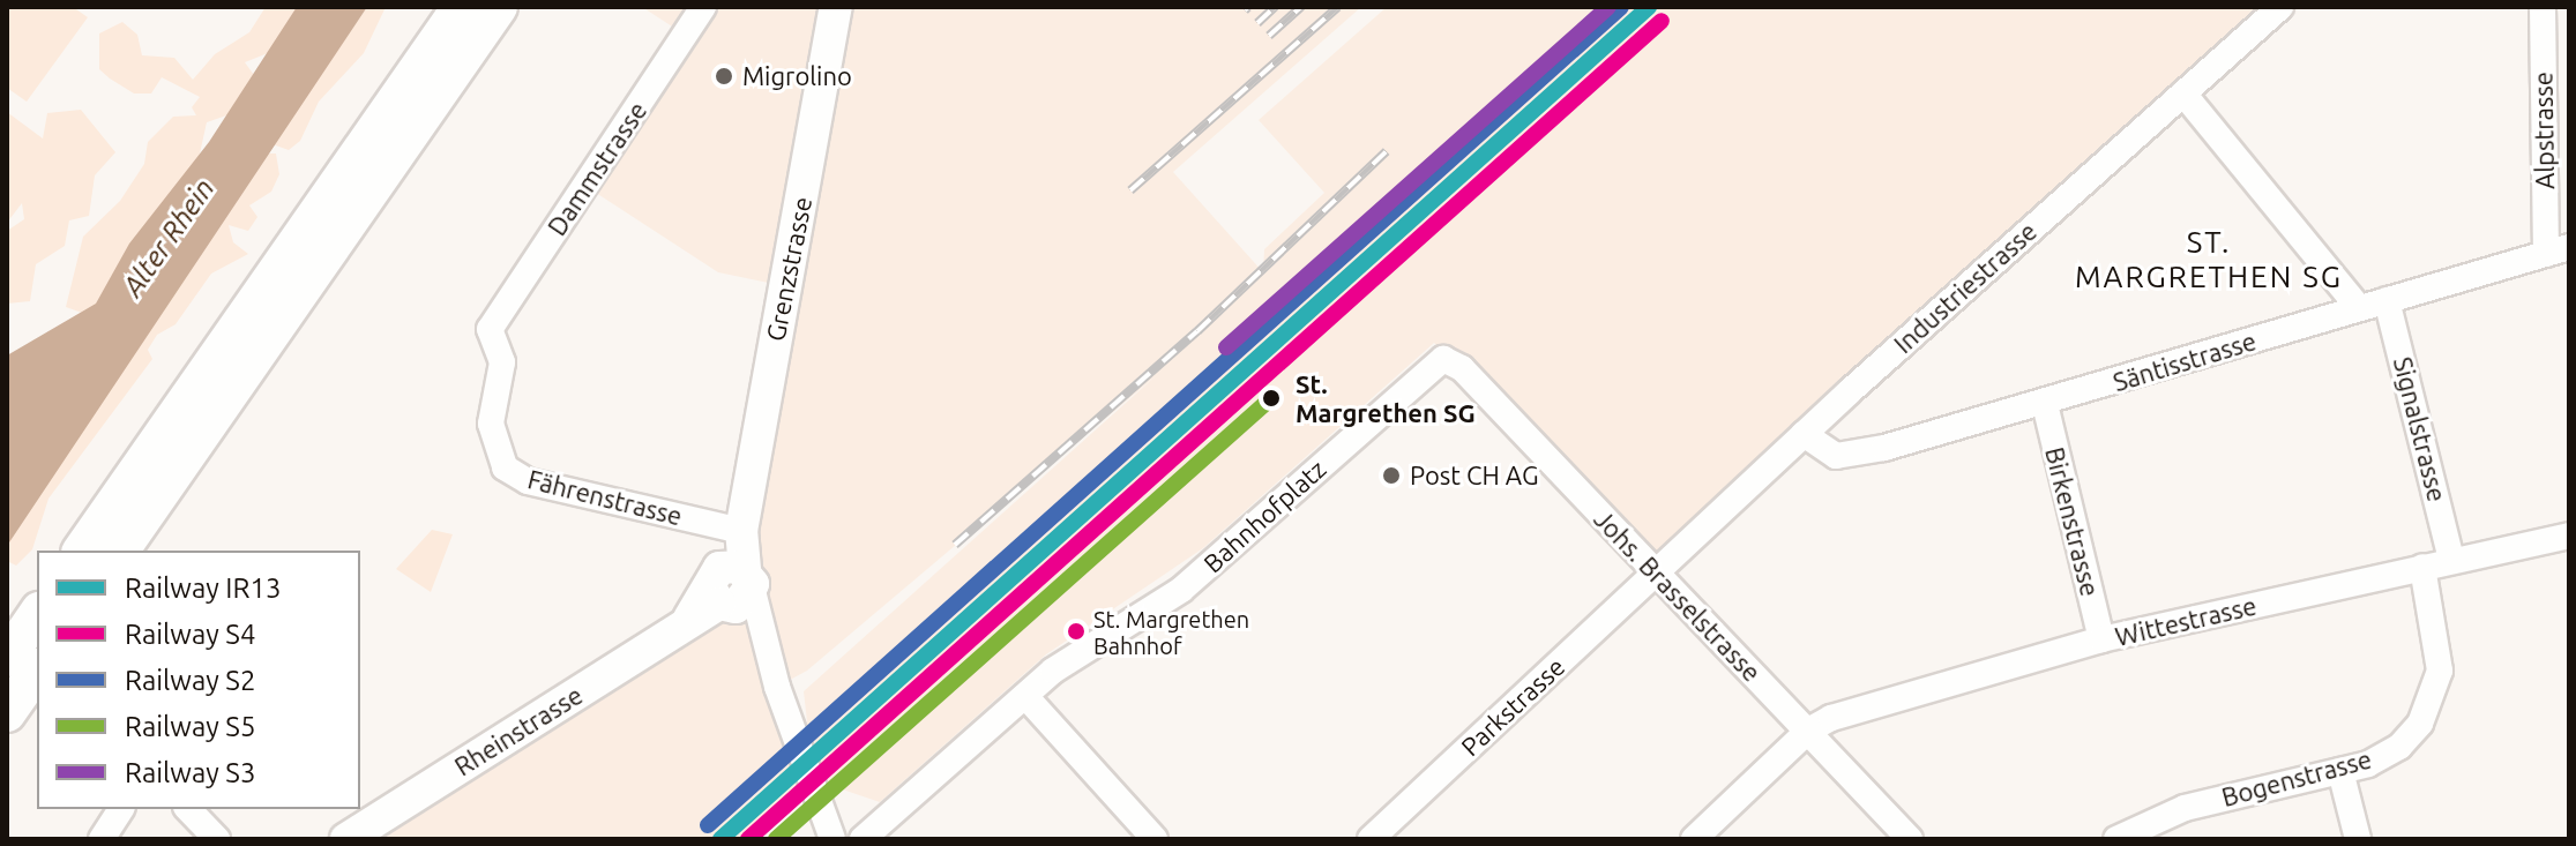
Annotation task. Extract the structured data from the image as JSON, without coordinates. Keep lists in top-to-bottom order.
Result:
{
  "streets": {
    "main road": ["Grenzstrasse", "Rheinstrasse"],
    "street": [
      "Alpstrasse",
      "Dammstrasse",
      "Industriestrasse",
      "Säntisstrasse",
      "Signalstrasse",
      "Fährenstrasse",
      "Bahnhofplatz",
      "Birkenstrasse",
      "Johs. Brasselstrasse",
      "Wittestrasse",
      "Parkstrasse",
      "Bogenstrasse"
    ]
  },
  "crossings": [
    ["Alpstrasse", "Säntisstrasse"],
    ["Dammstrasse", "Fährenstrasse"],
    ["Grenzstrasse", "Fährenstrasse"],
    ["Grenzstrasse", "Rheinstrasse"],
    ["Industriestrasse", "Säntisstrasse"],
    ["Industriestrasse", "Johs. Brasselstrasse"],
    ["Industriestrasse", "Parkstrasse"],
    ["Säntisstrasse", "Signalstrasse"],
    ["Säntisstrasse", "Birkenstrasse"],
    ["Signalstrasse", "Wittestrasse"],
    ["Bahnhofplatz", "Johs. Brasselstrasse"],
    ["Birkenstrasse", "Wittestrasse"],
    ["Johs. Brasselstrasse", "Wittestrasse"],
    ["Johs. Brasselstrasse", "Parkstrasse"],
    ["Wittestrasse", "Bogenstrasse"]
  ],
  "districts": ["ST. MARGRETHEN SG"],
  "water": ["Alter Rhein"],
  "places": [
    "Migrolino",
    "St. Margrethen SG",
    "Post CH AG",
    "St. Margrethen Bahnhof"
  ],
  "lines": [
    "rail line IR13",
    "rail line S2",
    "rail line S3",
    "rail line S4",
    "rail line S5"
  ],
  "legend": [
    "Railway IR13",
    "Railway S4",
    "Railway S2",
    "Railway S5",
    "Railway S3"
  ]
}
